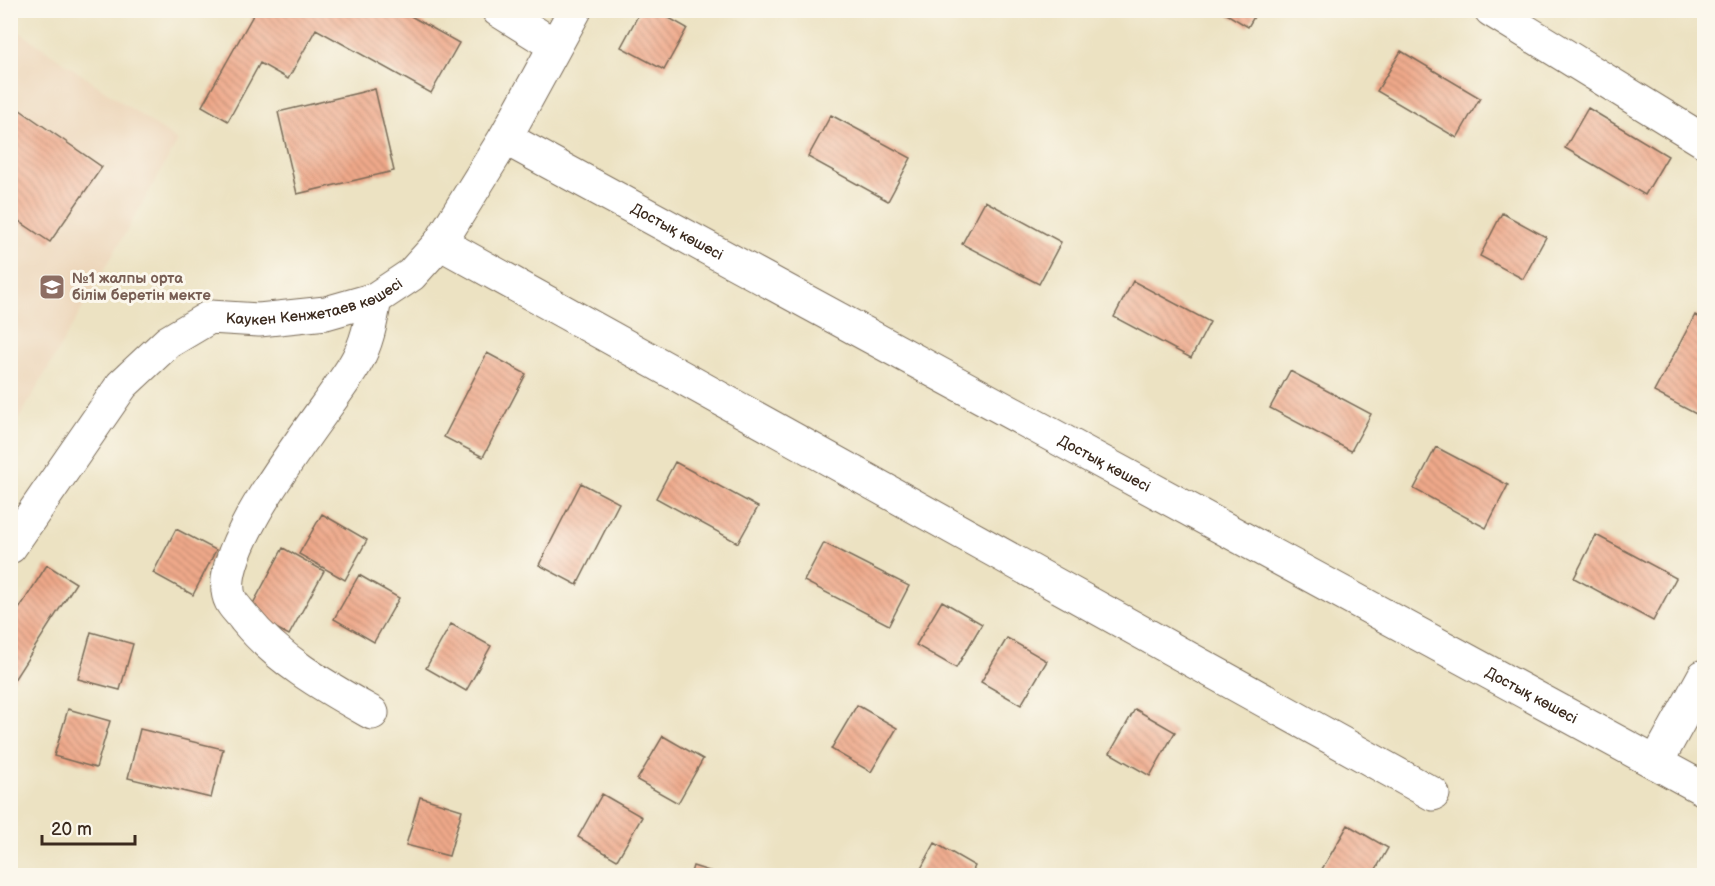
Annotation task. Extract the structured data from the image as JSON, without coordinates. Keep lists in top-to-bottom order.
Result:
{
  "streets": {
    "street": ["Достық көшесі", "Каукен Кенжетаев көшесі"]
  },
  "crossings": [
    ["Достық көшесі", "Каукен Кенжетаев көшесі"]
  ],
  "places": {
    "school or university": ["№1 жалпы орта білім беретін мекте"]
  },
  "scale_bar": "20 m"
}
